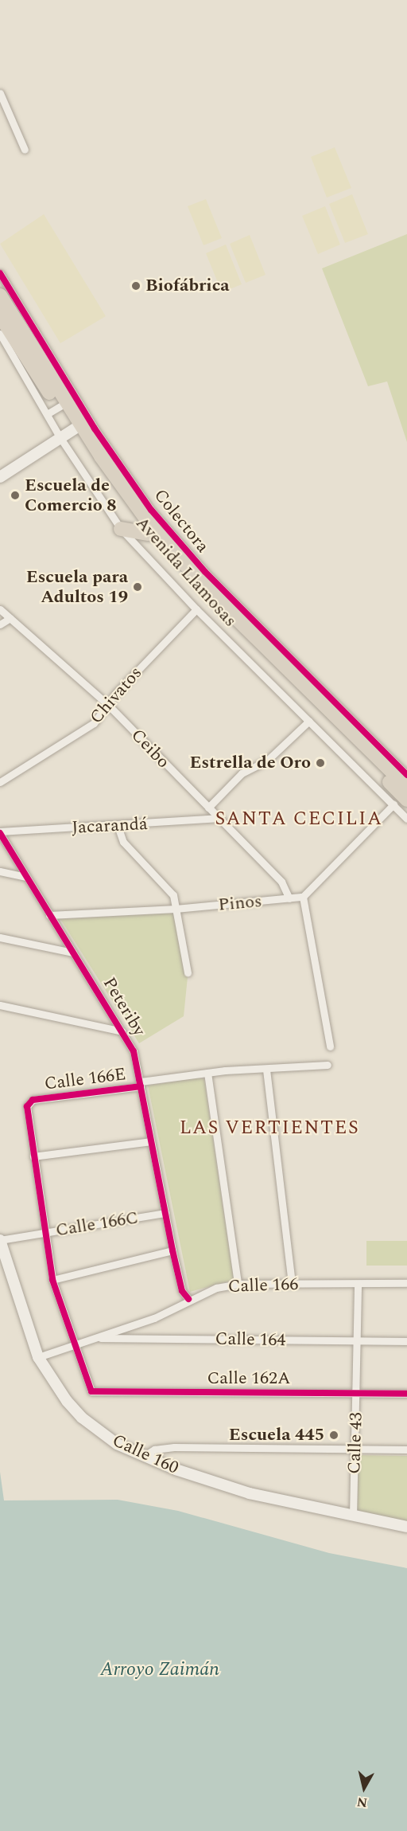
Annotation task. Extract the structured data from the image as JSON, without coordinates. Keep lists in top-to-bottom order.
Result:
{
  "streets": {
    "highway": ["Avenida Llamosas"],
    "main road": ["Calle 160"],
    "street": [
      "Colectora",
      "Chivatos",
      "Ceibo",
      "Jacarandá",
      "Pinos",
      "Peteriby",
      "Calle 166E",
      "Calle 166C",
      "Calle 166",
      "Calle 164",
      "Calle 162A",
      "Calle 43"
    ]
  },
  "crossings": [
    ["Colectora", "Avenida Llamosas"],
    ["Colectora", "Chivatos"],
    ["Chivatos", "Ceibo"],
    ["Ceibo", "Jacarandá"],
    ["Ceibo", "Pinos"],
    ["Jacarandá", "Peteriby"],
    ["Pinos", "Peteriby"],
    ["Peteriby", "Calle 166E"],
    ["Peteriby", "Calle 166C"],
    ["Peteriby", "Calle 166"],
    ["Calle 166C", "Calle 160"],
    ["Calle 166", "Calle 164"],
    ["Calle 166", "Calle 162A"],
    ["Calle 166", "Calle 43"],
    ["Calle 166", "Calle 160"],
    ["Calle 164", "Calle 43"],
    ["Calle 162A", "Calle 43"],
    ["Calle 43", "Calle 160"]
  ],
  "districts": ["SANTA CECILIA", "LAS VERTIENTES"],
  "water": ["Arroyo Zaimán"],
  "places": [
    "Biofábrica",
    "Escuela de Comercio 8",
    "Escuela para Adultos 19",
    "Estrella de Oro",
    "Escuela 445"
  ],
  "north": "bottom"
}
